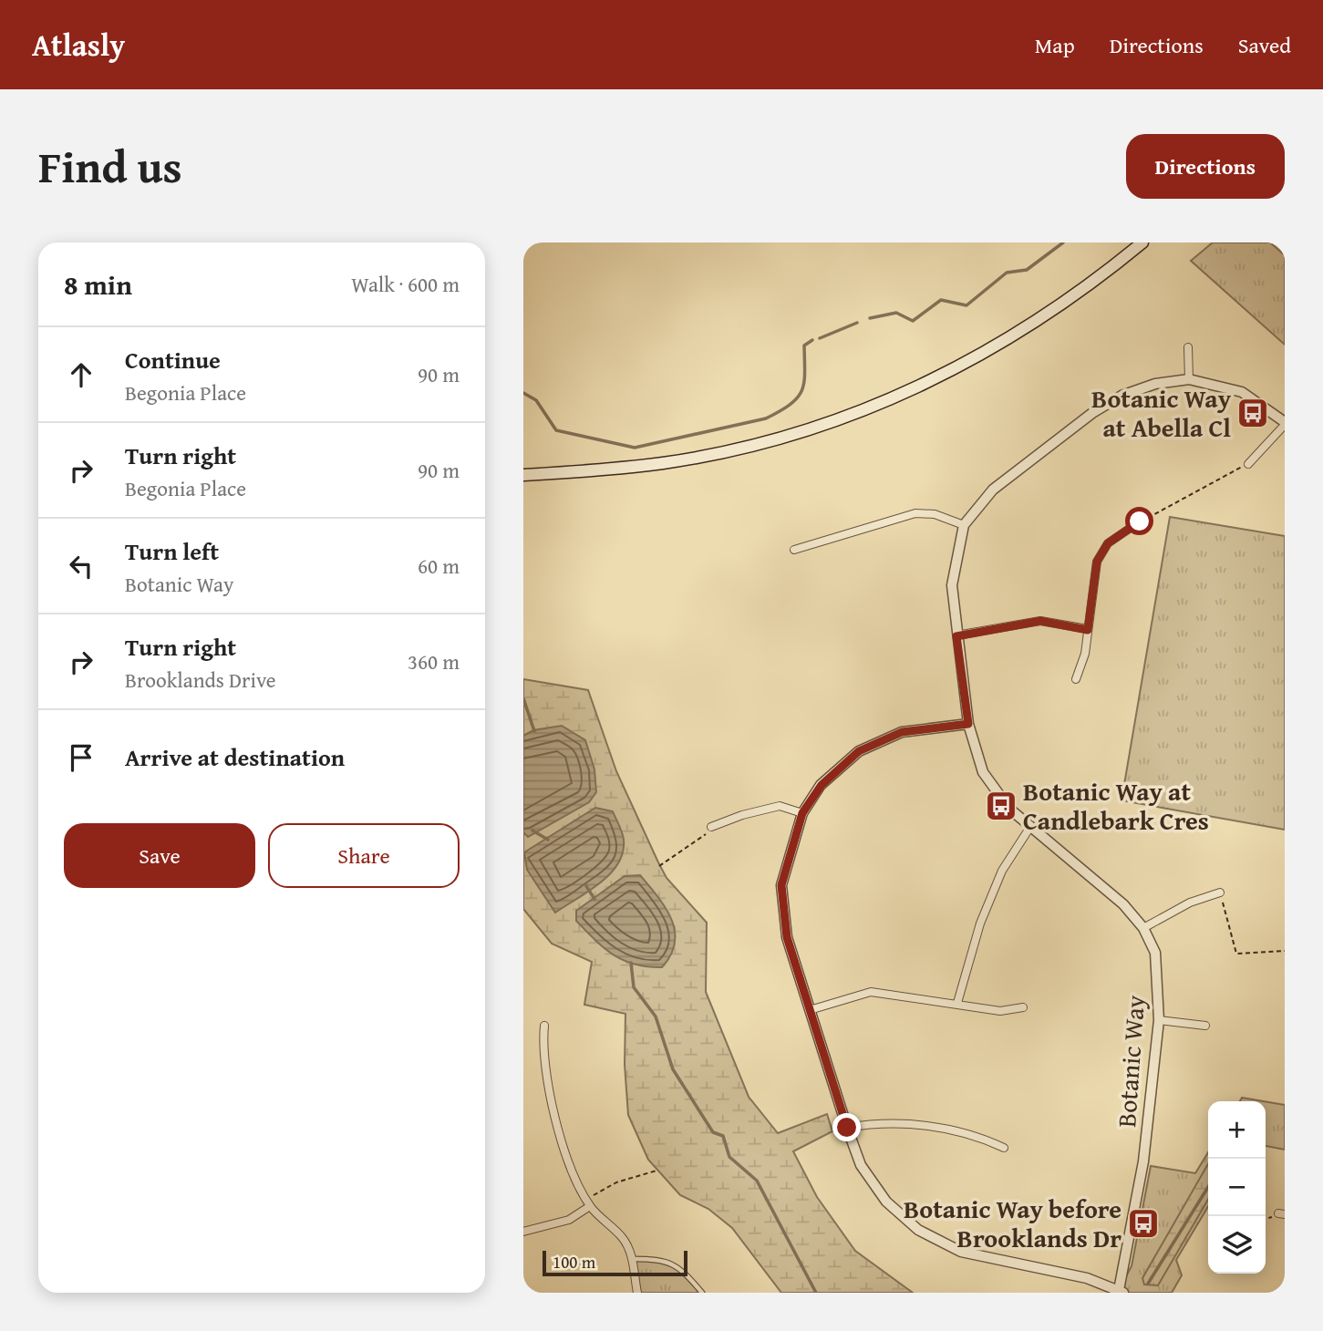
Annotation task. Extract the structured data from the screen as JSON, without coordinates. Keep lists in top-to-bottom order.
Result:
{
  "streets": {
    "street": ["Botanic Way"]
  },
  "places": {
    "bus stop": ["Botanic Way at Abella Cl", "Botanic Way at Candlebark Cres", "Botanic Way before Brooklands Dr"]
  },
  "scale_bar": "100 m",
  "page": {
    "header": "Atlasly",
    "nav": ["Map", "Directions", "Saved"],
    "title": "Find us",
    "buttons": [
      "Directions",
      ["Save", "Share"]
    ],
    "heading": ["8 min", "Walk · 600 m"],
    "list": [
      ["Continue", "Begonia Place", "90 m"],
      ["Turn right", "Begonia Place", "90 m"],
      ["Turn left", "Botanic Way", "60 m"],
      ["Turn right", "Brooklands Drive", "360 m"],
      "Arrive at destination"
    ],
    "map_buttons": ["+", "−"],
    "scale": "100 m"
  }
}
